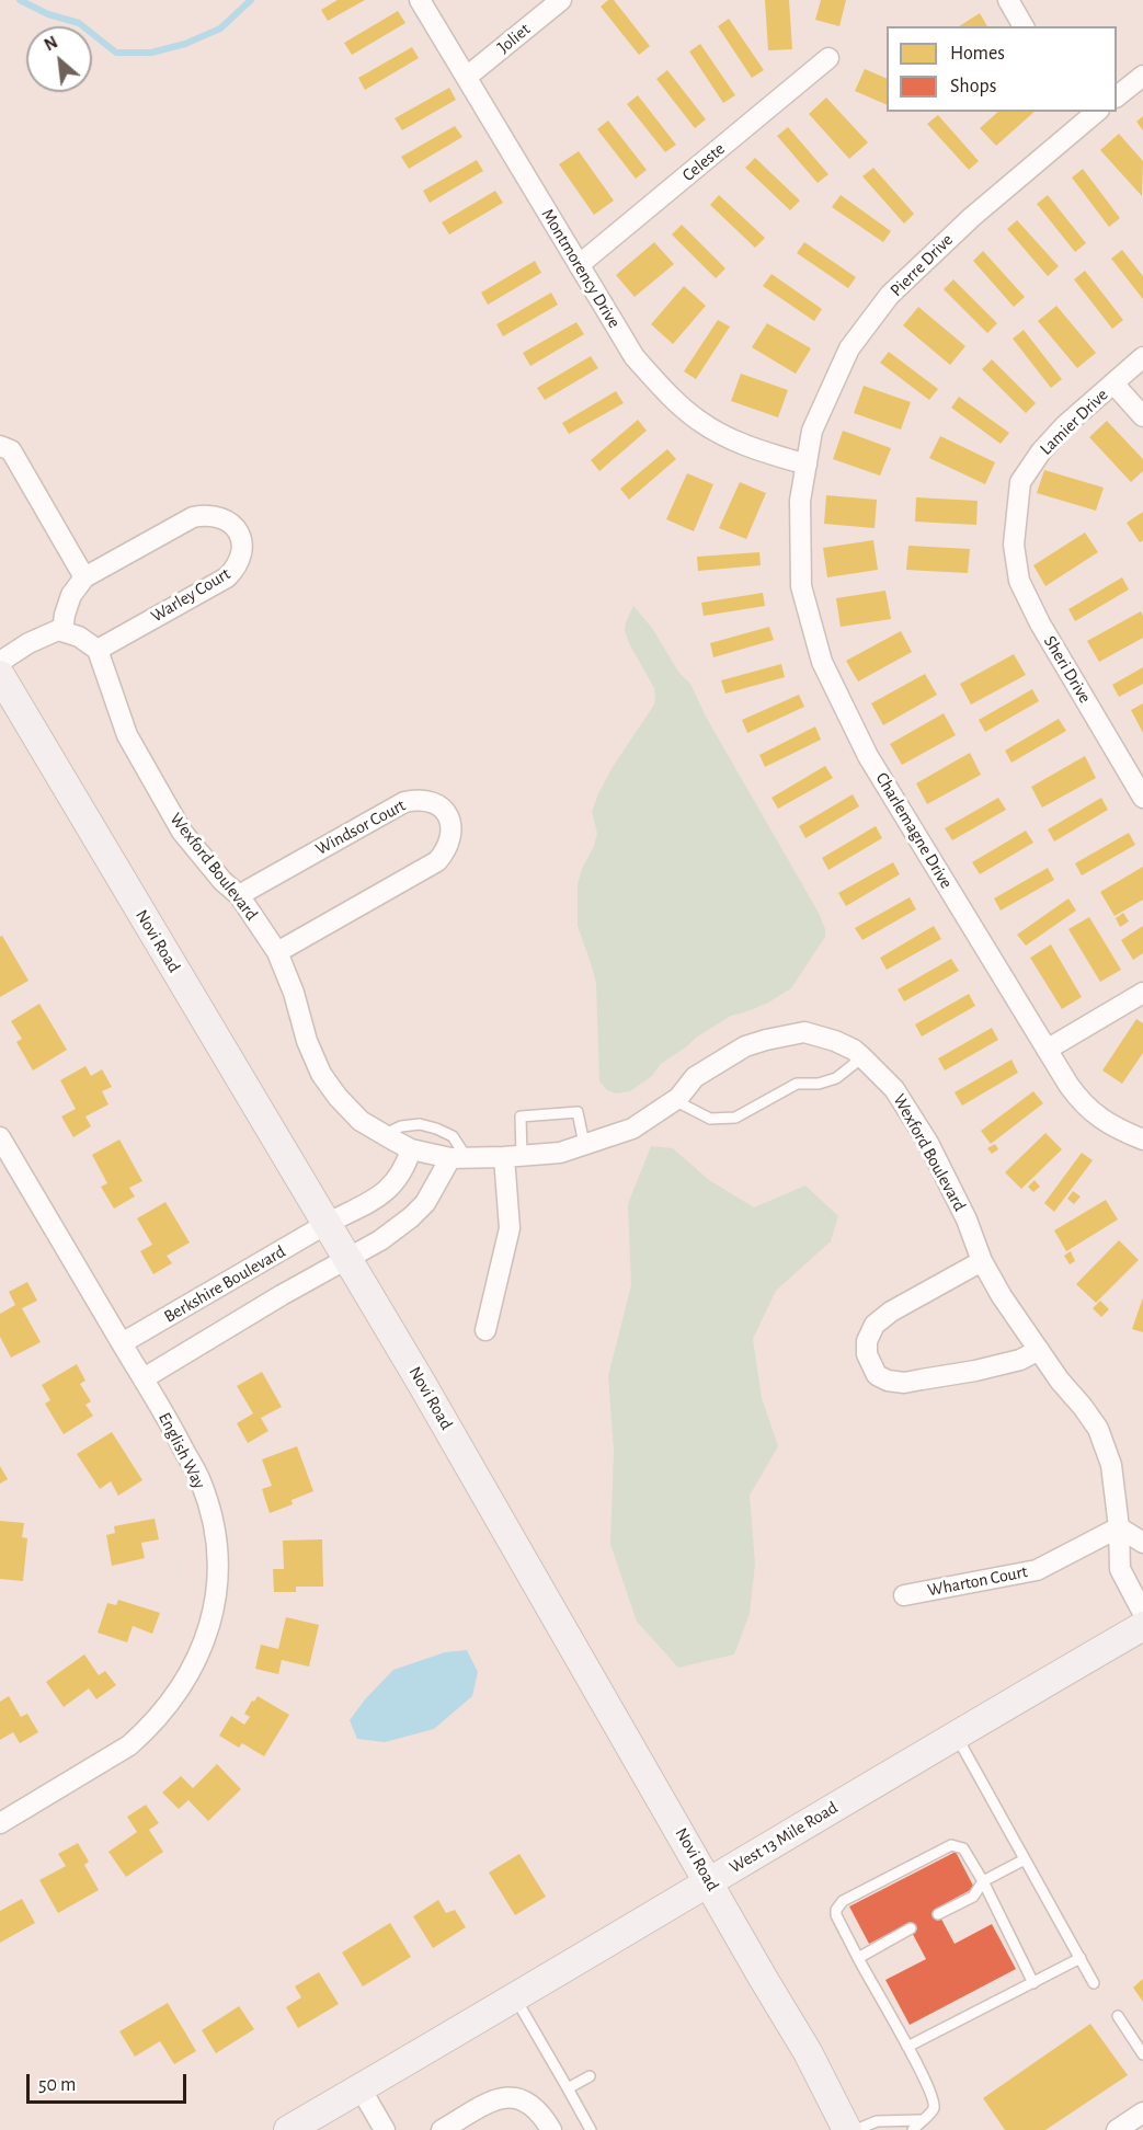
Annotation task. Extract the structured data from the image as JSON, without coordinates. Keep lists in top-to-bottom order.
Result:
{
  "streets": {
    "main road": ["Novi Road", "West 13 Mile Road"],
    "street": [
      "Joliet",
      "Celeste",
      "Pierre Drive",
      "Montmorency Drive",
      "Lamier Drive",
      "Warley Court",
      "Sheri Drive",
      "Windsor Court",
      "Charlemagne Drive",
      "Wexford Boulevard",
      "Berkshire Boulevard",
      "English Way",
      "Wharton Court"
    ]
  },
  "crossings": [
    ["Joliet", "Montmorency Drive"],
    ["Celeste", "Montmorency Drive"],
    ["Pierre Drive", "Montmorency Drive"],
    ["Pierre Drive", "Charlemagne Drive"],
    ["Montmorency Drive", "Charlemagne Drive"],
    ["Lamier Drive", "Sheri Drive"],
    ["Warley Court", "Wexford Boulevard"],
    ["Windsor Court", "Wexford Boulevard"],
    ["Wexford Boulevard", "Berkshire Boulevard"],
    ["Wexford Boulevard", "Wharton Court"],
    ["Novi Road", "Berkshire Boulevard"],
    ["Novi Road", "West 13 Mile Road"],
    ["Berkshire Boulevard", "English Way"]
  ],
  "legend": ["Homes", "Shops"],
  "scale_bar": "50 m",
  "north": "top left"
}
